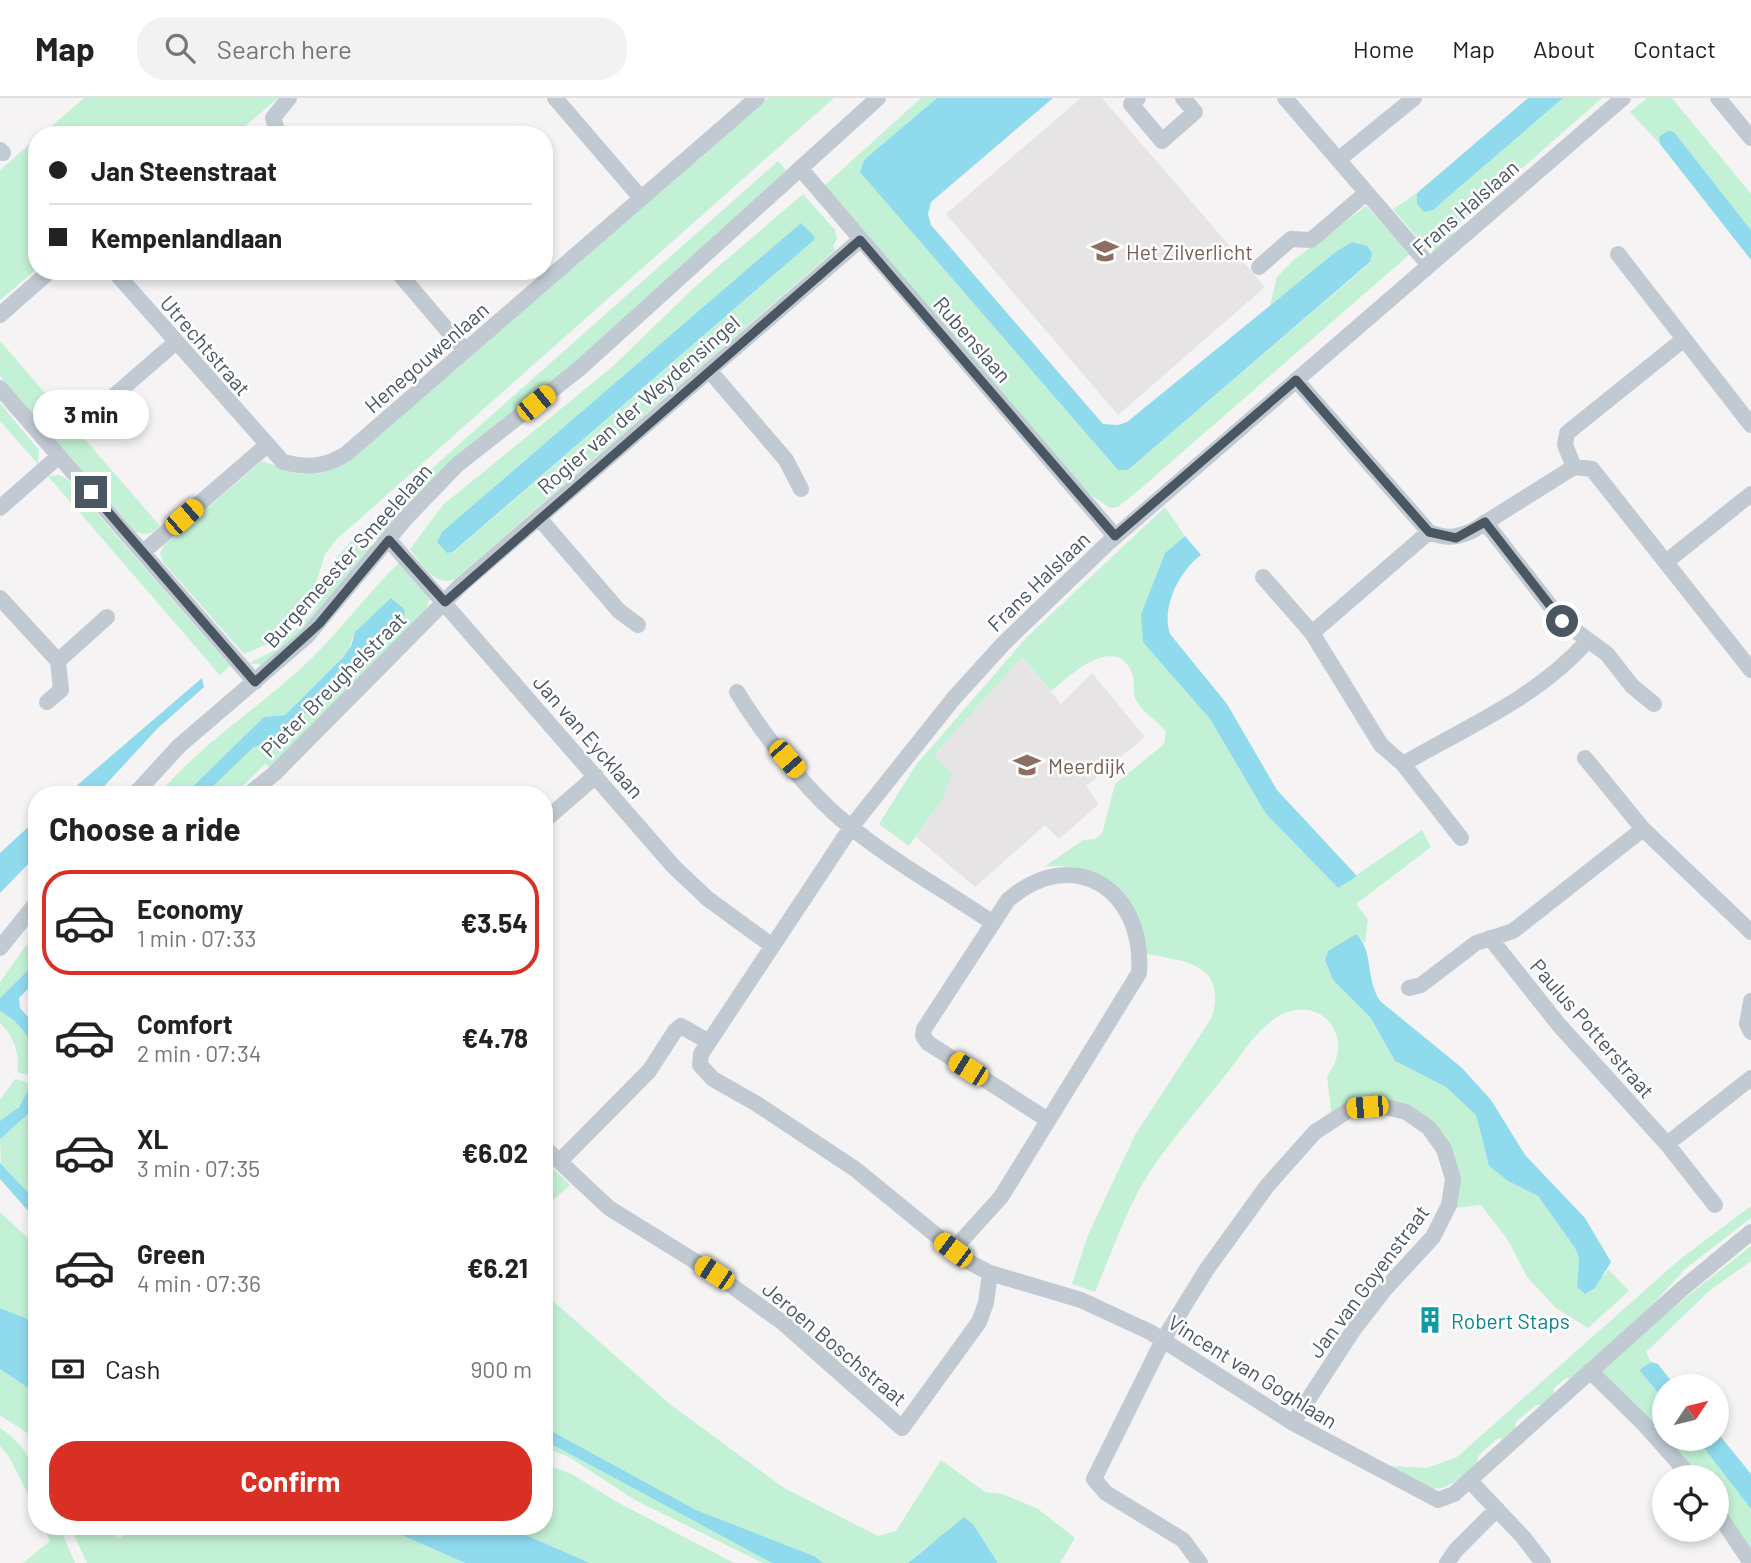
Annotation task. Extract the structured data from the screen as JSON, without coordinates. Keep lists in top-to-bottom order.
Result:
{
  "streets": {
    "street": [
      "Frans Halslaan",
      "Rubenslaan",
      "Utrechtstraat",
      "Henegouwenlaan",
      "Rogier van der Weydensingel",
      "Burgemeester Smeelelaan",
      "Pieter Breughelstraat",
      "Jan van Eycklaan",
      "Paulus Potterstraat",
      "Jan van Goyenstraat",
      "Jeroen Boschstraat",
      "Vincent van Goghlaan"
    ]
  },
  "crossings": [
    ["Frans Halslaan", "Rubenslaan"],
    ["Frans Halslaan", "Jan van Eycklaan"],
    ["Frans Halslaan", "Vincent van Goghlaan"],
    ["Rubenslaan", "Rogier van der Weydensingel"],
    ["Rubenslaan", "Burgemeester Smeelelaan"],
    ["Utrechtstraat", "Henegouwenlaan"],
    ["Rogier van der Weydensingel", "Pieter Breughelstraat"],
    ["Rogier van der Weydensingel", "Jan van Eycklaan"],
    ["Burgemeester Smeelelaan", "Jan van Eycklaan"],
    ["Pieter Breughelstraat", "Jan van Eycklaan"],
    ["Jan van Goyenstraat", "Vincent van Goghlaan"],
    ["Jeroen Boschstraat", "Vincent van Goghlaan"]
  ],
  "places": {
    "school or university": ["Het Zilverlicht", "Meerdijk"],
    "building": ["Robert Staps"]
  },
  "north": "top right",
  "page": {
    "header": "Map",
    "search": "Search here",
    "nav": [
      "Home",
      "Map",
      "About",
      "Contact"
    ],
    "banner": ["Jan Steenstraat", "Kempenlandlaan"],
    "bubble": "3 min",
    "heading": "Choose a ride",
    "list": [
      {
        "name": "Economy",
        "note": "1 min · 07:33",
        "value": "€3.54"
      },
      {
        "name": "Comfort",
        "note": "2 min · 07:34",
        "value": "€4.78"
      },
      {
        "name": "XL",
        "note": "3 min · 07:35",
        "value": "€6.02"
      },
      {
        "name": "Green",
        "note": "4 min · 07:36",
        "value": "€6.21"
      }
    ],
    "pay": ["Cash", "900 m"],
    "buttons": "Confirm"
  }
}
